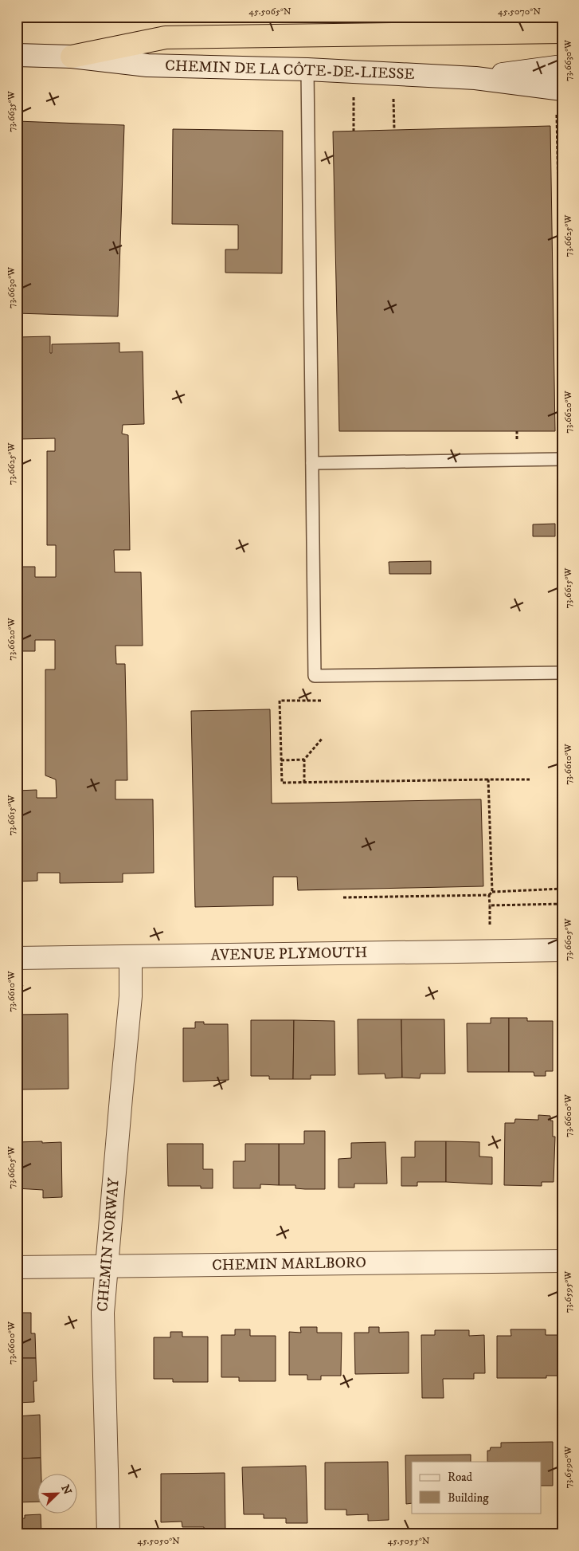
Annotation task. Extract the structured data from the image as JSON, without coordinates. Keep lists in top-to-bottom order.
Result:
{
  "streets": {
    "street": [
      "CHEMIN DE LA CÔTE-DE-LIESSE",
      "AVENUE PLYMOUTH",
      "CHEMIN NORWAY",
      "CHEMIN MARLBORO"
    ]
  },
  "crossings": [
    ["AVENUE PLYMOUTH", "CHEMIN NORWAY"],
    ["CHEMIN NORWAY", "CHEMIN MARLBORO"]
  ],
  "legend": ["Road", "Building"],
  "north": "top right",
  "coordinates": [
    "45.5065°N",
    "45.5070°N",
    "73.6630°W",
    "73.6635°W",
    "73.6625°W",
    "73.6620°W",
    "73.6615°W",
    "73.6610°W",
    "73.6605°W",
    "73.6600°W",
    "73.6595°W",
    "73.6590°W",
    "45.5050°N",
    "45.5055°N"
  ]
}
